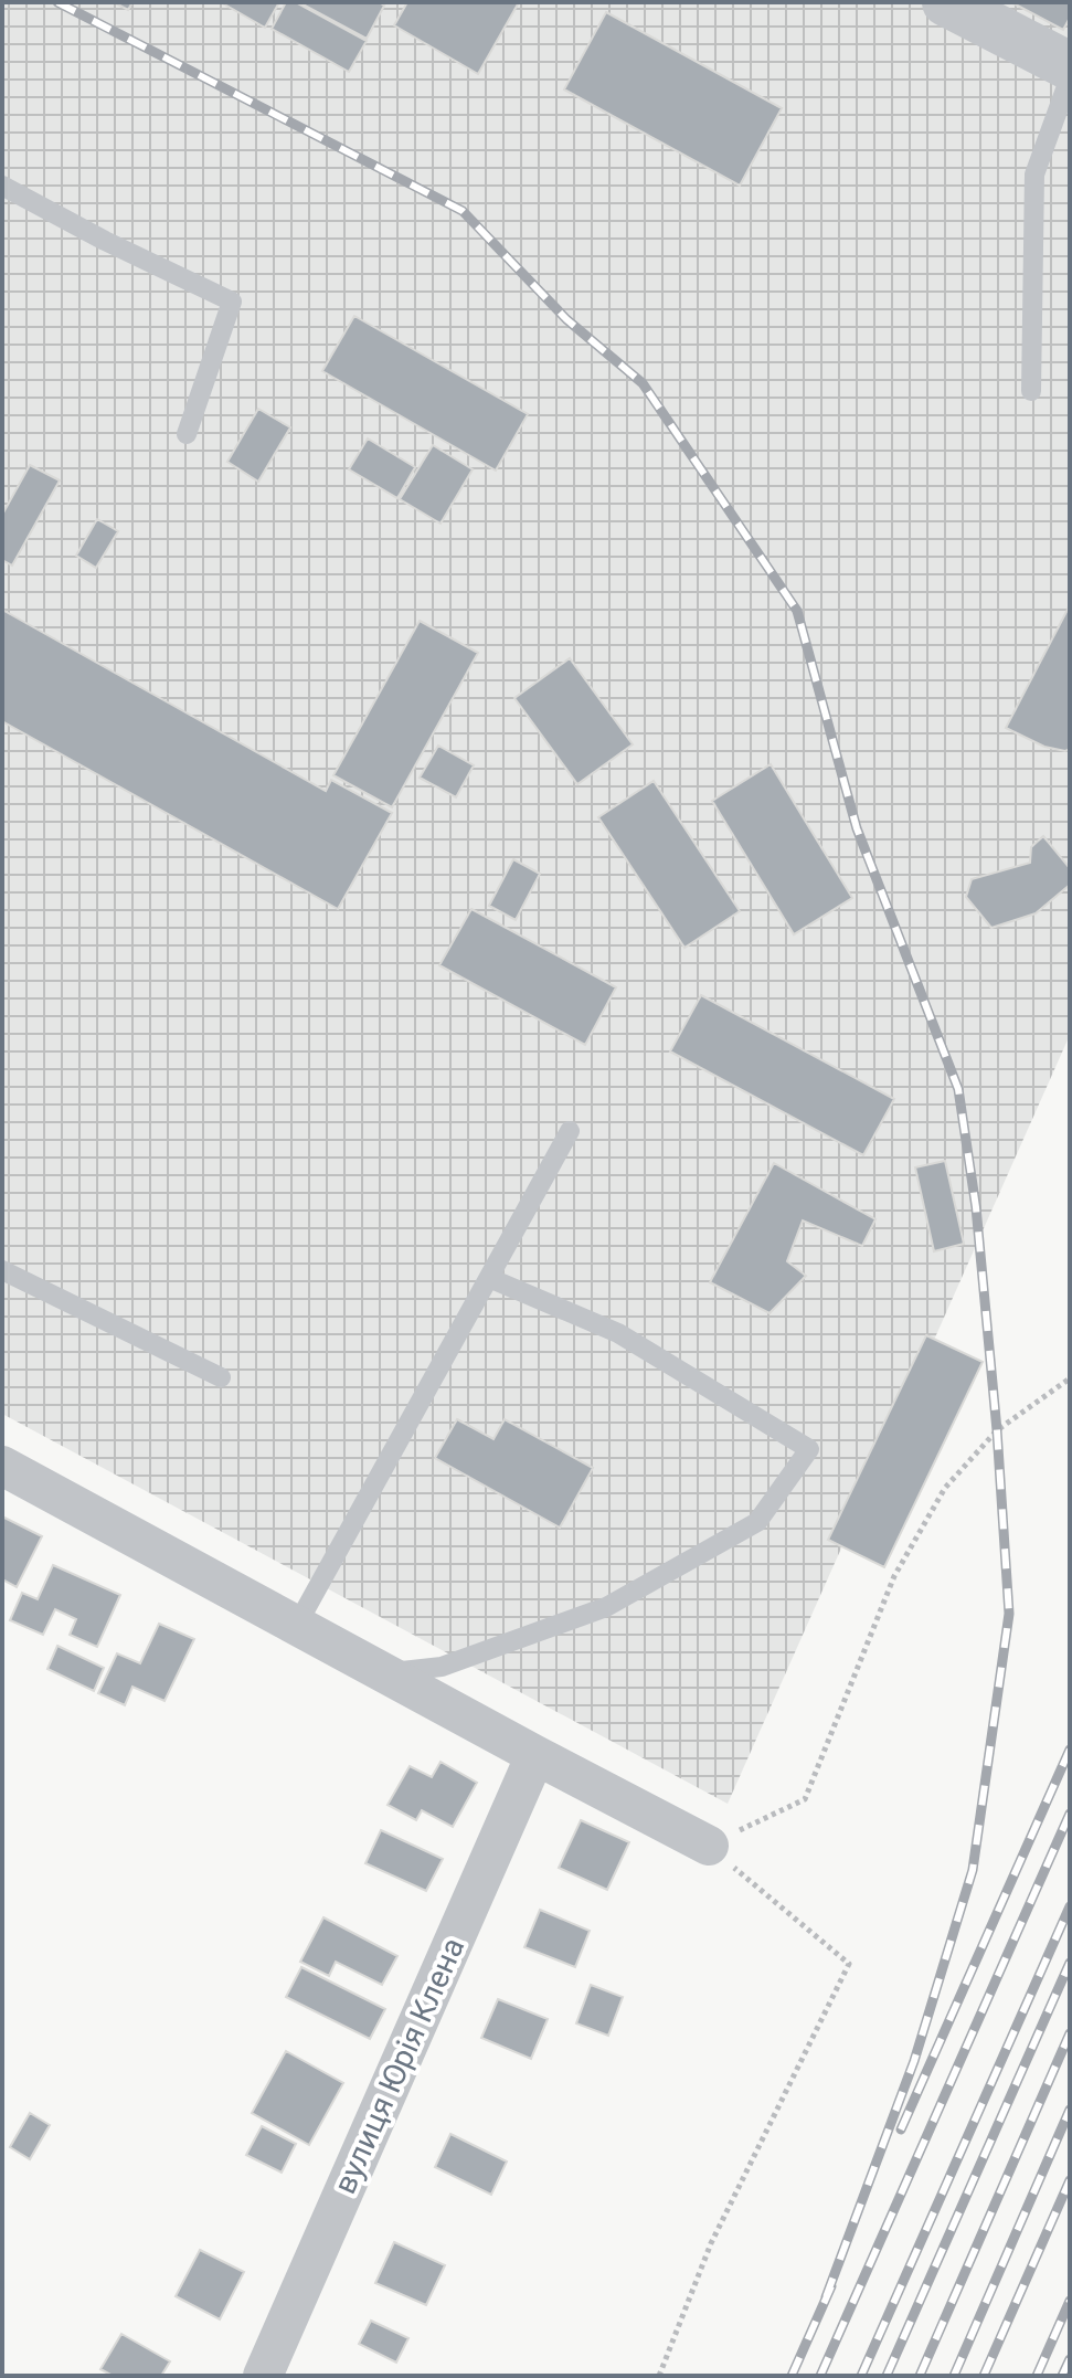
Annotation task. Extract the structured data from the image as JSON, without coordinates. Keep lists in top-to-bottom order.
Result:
{
  "streets": {
    "street": ["вулиця Юрія Клена"]
  }
}
